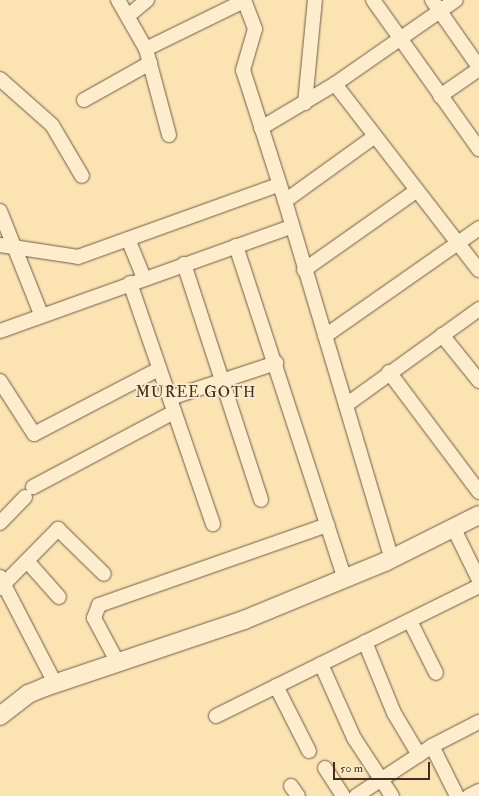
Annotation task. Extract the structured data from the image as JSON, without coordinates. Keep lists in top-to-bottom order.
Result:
{
  "districts": ["MUREE GOTH"],
  "scale_bar": "50 m"
}
